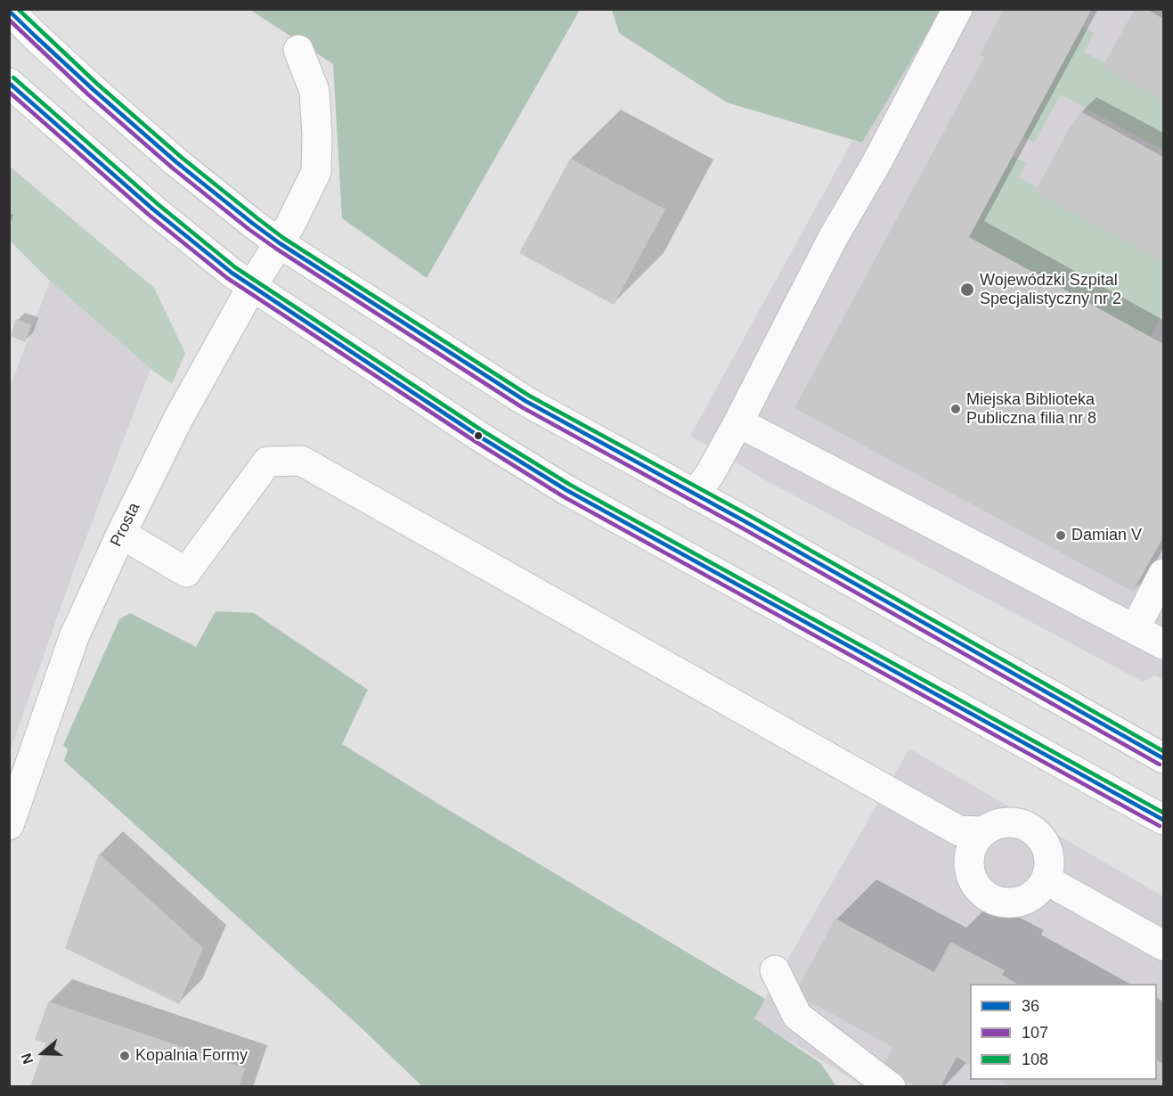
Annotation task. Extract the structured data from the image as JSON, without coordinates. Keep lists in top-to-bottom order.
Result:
{
  "streets": {
    "street": ["Prosta"]
  },
  "places": [
    "Wojewódzki Szpital Specjalistyczny nr 2",
    "Miejska Biblioteka Publiczna filia nr 8",
    "Damian V",
    "Kopalnia Formy"
  ],
  "lines": ["transit line 108", "transit line 36", "transit line 107"],
  "legend": ["36", "107", "108"],
  "north": "left"
}
